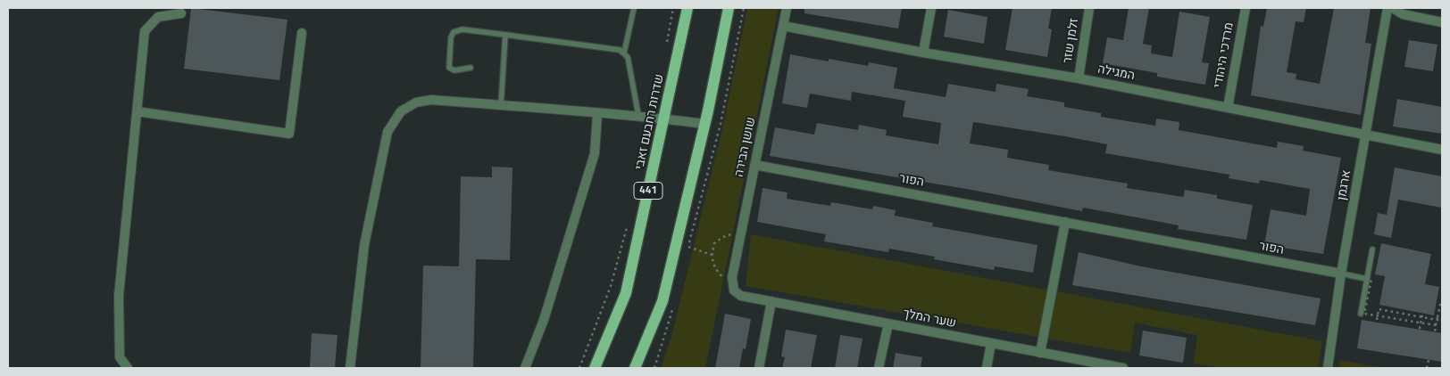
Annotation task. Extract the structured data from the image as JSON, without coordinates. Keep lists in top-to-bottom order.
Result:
{
  "streets": {
    "main road": ["שדרות רחבעם זאבי", "441"],
    "street": [
      "זלמן שזר",
      "מרדכי היהודי",
      "המגילה",
      "שושן הבירה",
      "הפור",
      "ארגמן",
      "שער המלך"
    ]
  },
  "crossings": [
    ["זלמן שזר", "המגילה"],
    ["מרדכי היהודי", "המגילה"],
    ["המגילה", "שושן הבירה"],
    ["המגילה", "ארגמן"],
    ["שושן הבירה", "הפור"],
    ["שושן הבירה", "שער המלך"],
    ["הפור", "ארגמן"]
  ]
}
